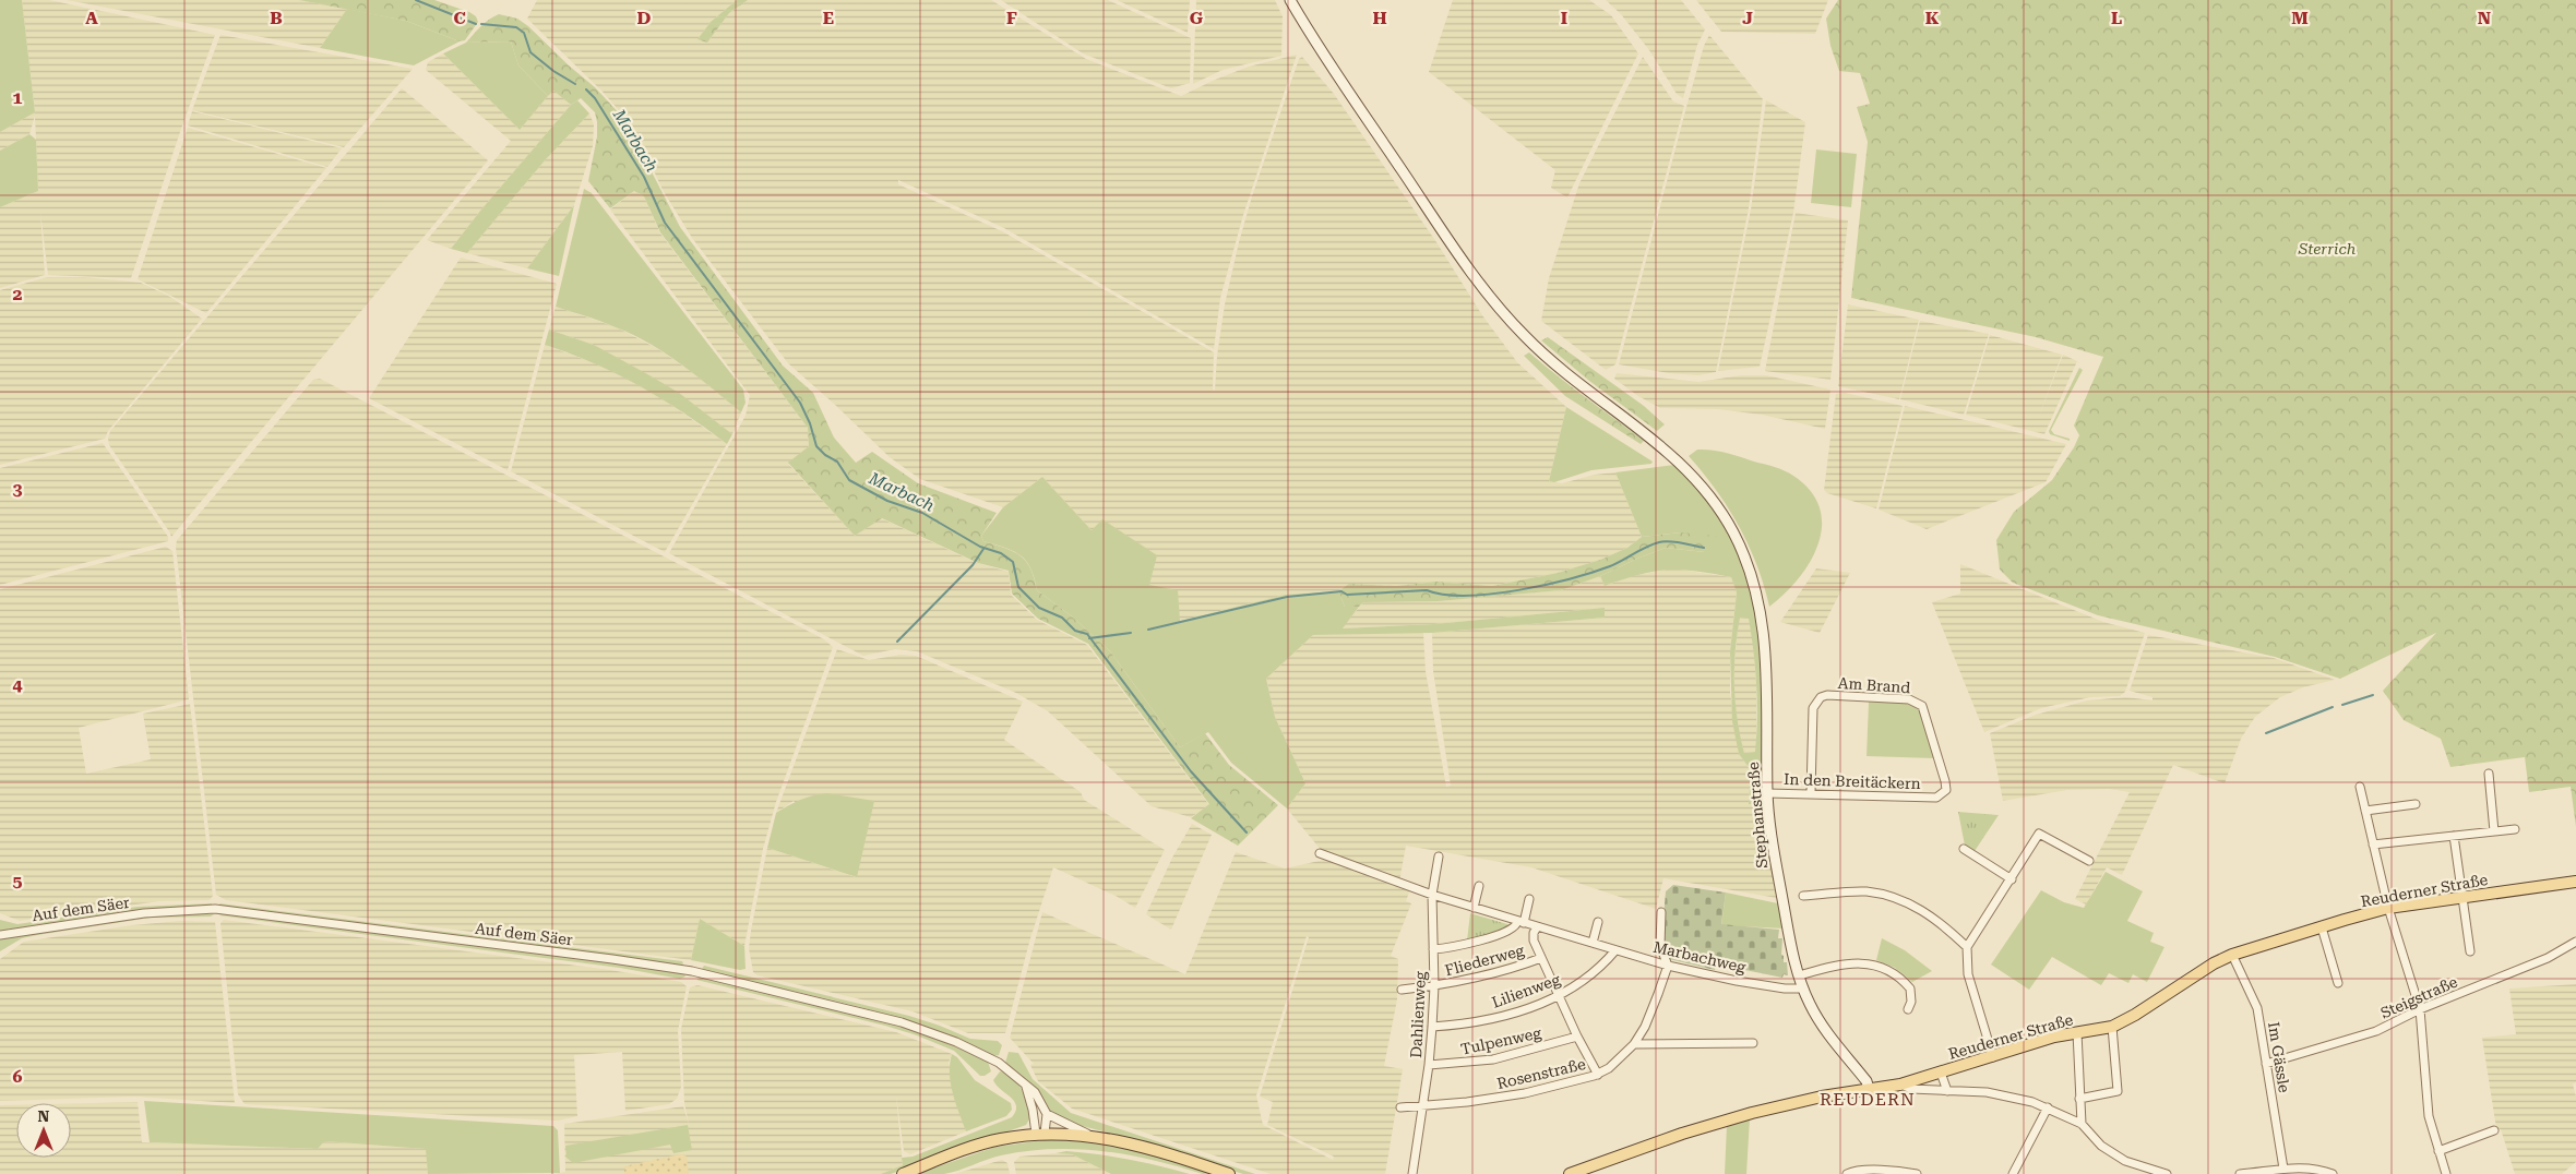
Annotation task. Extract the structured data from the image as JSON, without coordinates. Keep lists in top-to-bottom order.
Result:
{
  "streets": {
    "main road": ["Reuderner Straße"],
    "street": [
      "Am Brand",
      "In den Breitäckern",
      "Stephanstraße",
      "Auf dem Säer",
      "Marbachweg",
      "Fliederweg",
      "Lilienweg",
      "Steigstraße",
      "Dahlienweg",
      "Tulpenweg",
      "Im Gässle",
      "Rosenstraße"
    ]
  },
  "crossings": [
    ["Am Brand", "In den Breitäckern"],
    ["In den Breitäckern", "Stephanstraße"],
    ["Stephanstraße", "Reuderner Straße"],
    ["Stephanstraße", "Marbachweg"],
    ["Reuderner Straße", "Im Gässle"],
    ["Marbachweg", "Lilienweg"],
    ["Marbachweg", "Dahlienweg"],
    ["Marbachweg", "Rosenstraße"],
    ["Fliederweg", "Dahlienweg"],
    ["Lilienweg", "Dahlienweg"],
    ["Steigstraße", "Im Gässle"],
    ["Dahlienweg", "Tulpenweg"],
    ["Dahlienweg", "Rosenstraße"]
  ],
  "districts": ["REUDERN"],
  "water": ["Marbach"],
  "parks": ["Sterrich"],
  "north": "top",
  "grid": {
    "columns": [
      "A",
      "B",
      "C",
      "D",
      "E",
      "F",
      "G",
      "H",
      "I",
      "J",
      "K",
      "L",
      "M",
      "N"
    ],
    "rows": [
      "1",
      "2",
      "3",
      "4",
      "5",
      "6"
    ]
  }
}
